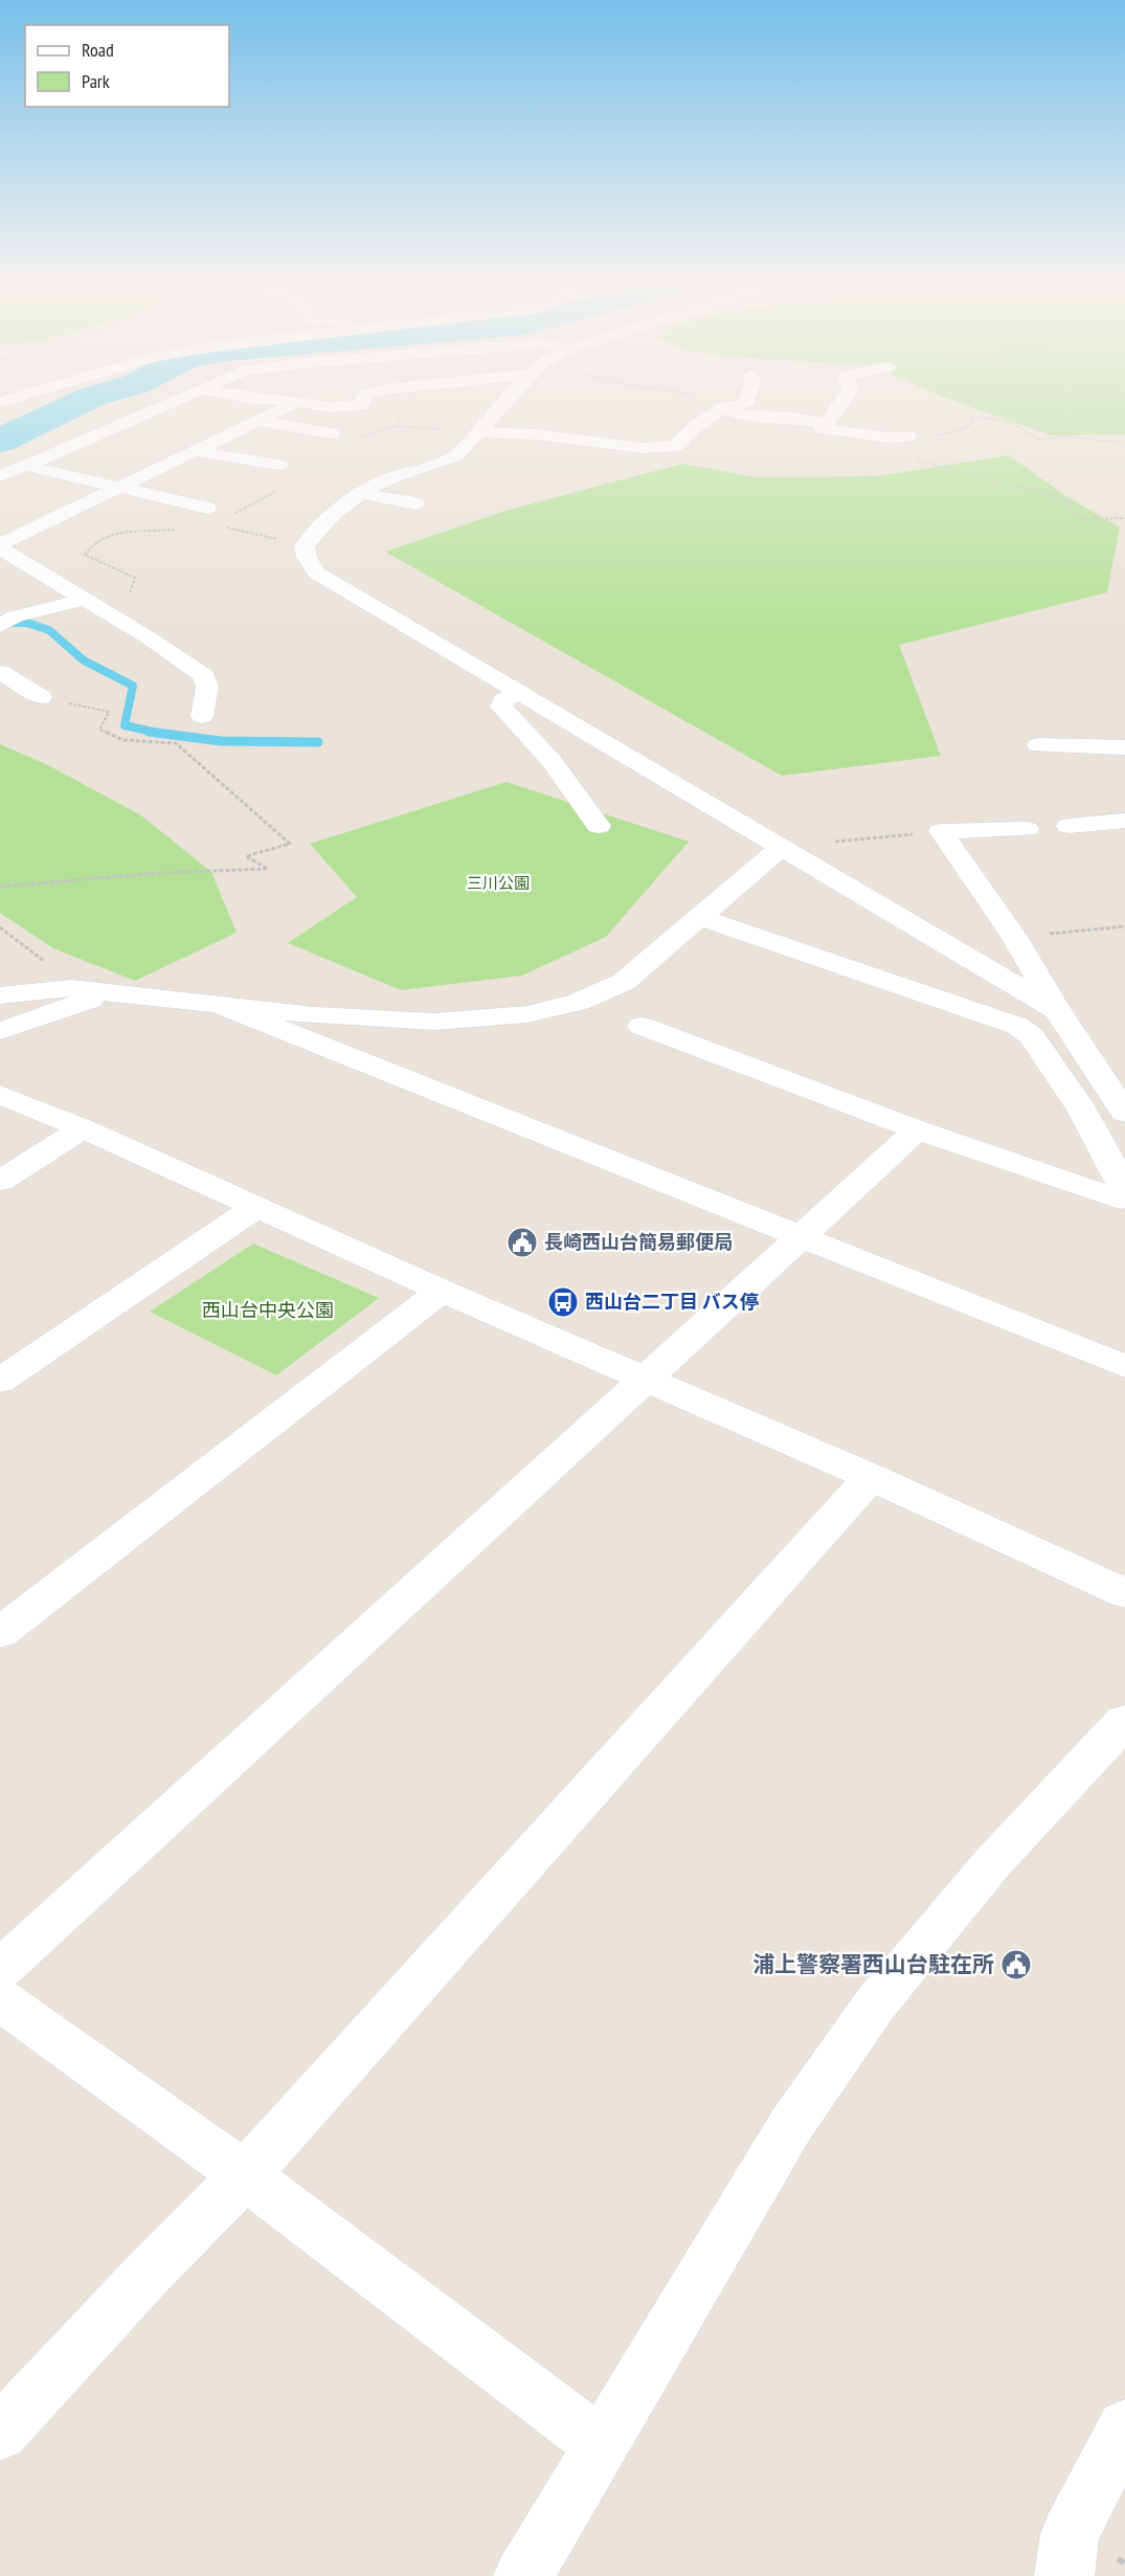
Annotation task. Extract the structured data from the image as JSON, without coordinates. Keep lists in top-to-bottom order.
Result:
{
  "parks": ["三川公園", "西山台中央公園"],
  "places": {
    "public building": ["長崎西山台簡易郵便局", "浦上警察署西山台駐在所"],
    "bus stop": ["西山台二丁目 バス停"]
  },
  "legend": ["Road", "Park"]
}
